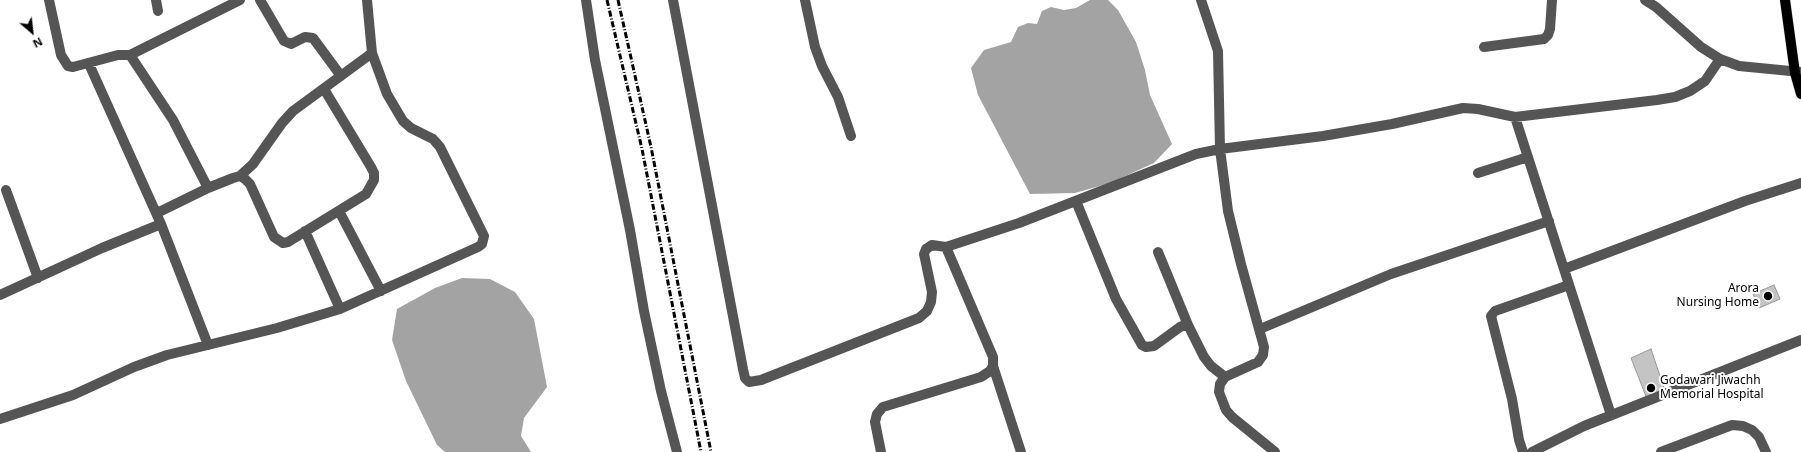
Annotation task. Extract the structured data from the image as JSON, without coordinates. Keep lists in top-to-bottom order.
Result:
{
  "places": ["Arora Nursing Home", "Godawari Jiwachh Memorial Hospital"],
  "north": "bottom right"
}
